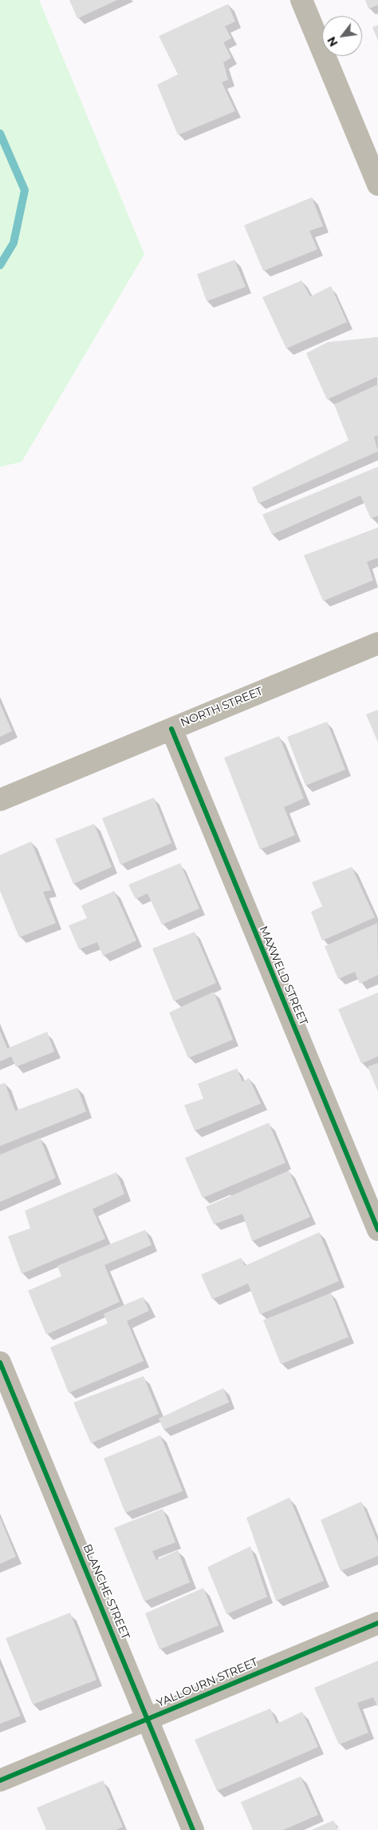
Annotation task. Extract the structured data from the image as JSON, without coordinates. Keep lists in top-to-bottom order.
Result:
{
  "streets": {
    "street": [
      "NORTH STREET",
      "MAXWELD STREET",
      "BLANCHE STREET",
      "YALLOURN STREET"
    ]
  },
  "crossings": [
    ["NORTH STREET", "MAXWELD STREET"],
    ["BLANCHE STREET", "YALLOURN STREET"]
  ],
  "north": "bottom left"
}
